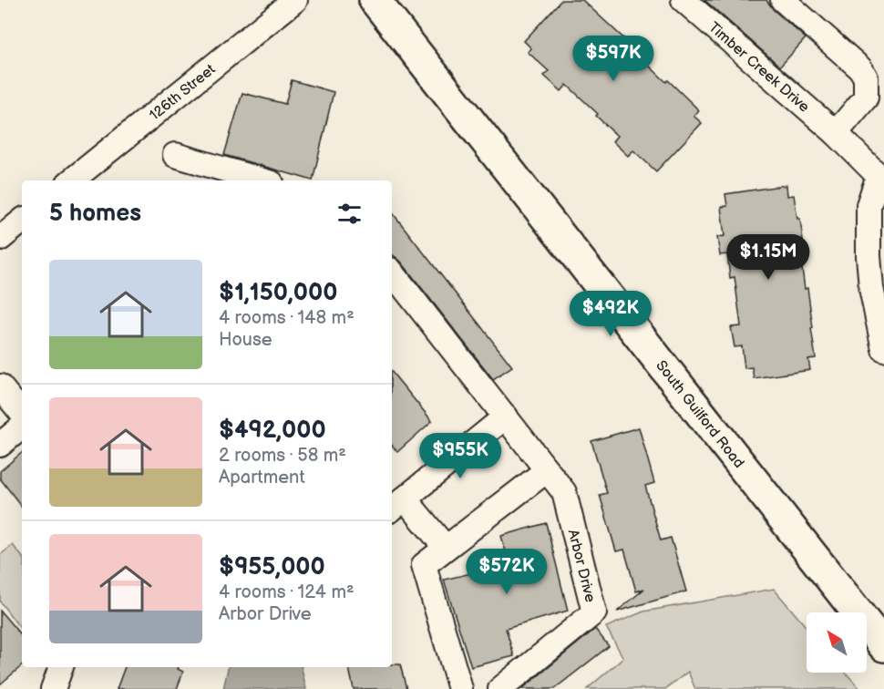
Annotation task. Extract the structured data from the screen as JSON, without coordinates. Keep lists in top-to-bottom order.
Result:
{
  "streets": {
    "main road": ["South Guilford Road"],
    "street": ["Timber Creek Drive", "126th Street", "Arbor Drive"]
  },
  "north": "top left",
  "page": {
    "price": [
      "$597K",
      "$1.15M",
      "$492K",
      "$955K",
      "$572K"
    ],
    "heading": "5 homes",
    "list": [
      {
        "name": "$1,150,000",
        "note": "4 rooms · 148 m² · House"
      },
      {
        "name": "$492,000",
        "note": "2 rooms · 58 m² · Apartment"
      },
      {
        "name": "$955,000",
        "note": "4 rooms · 124 m² · Arbor Drive"
      }
    ]
  }
}
